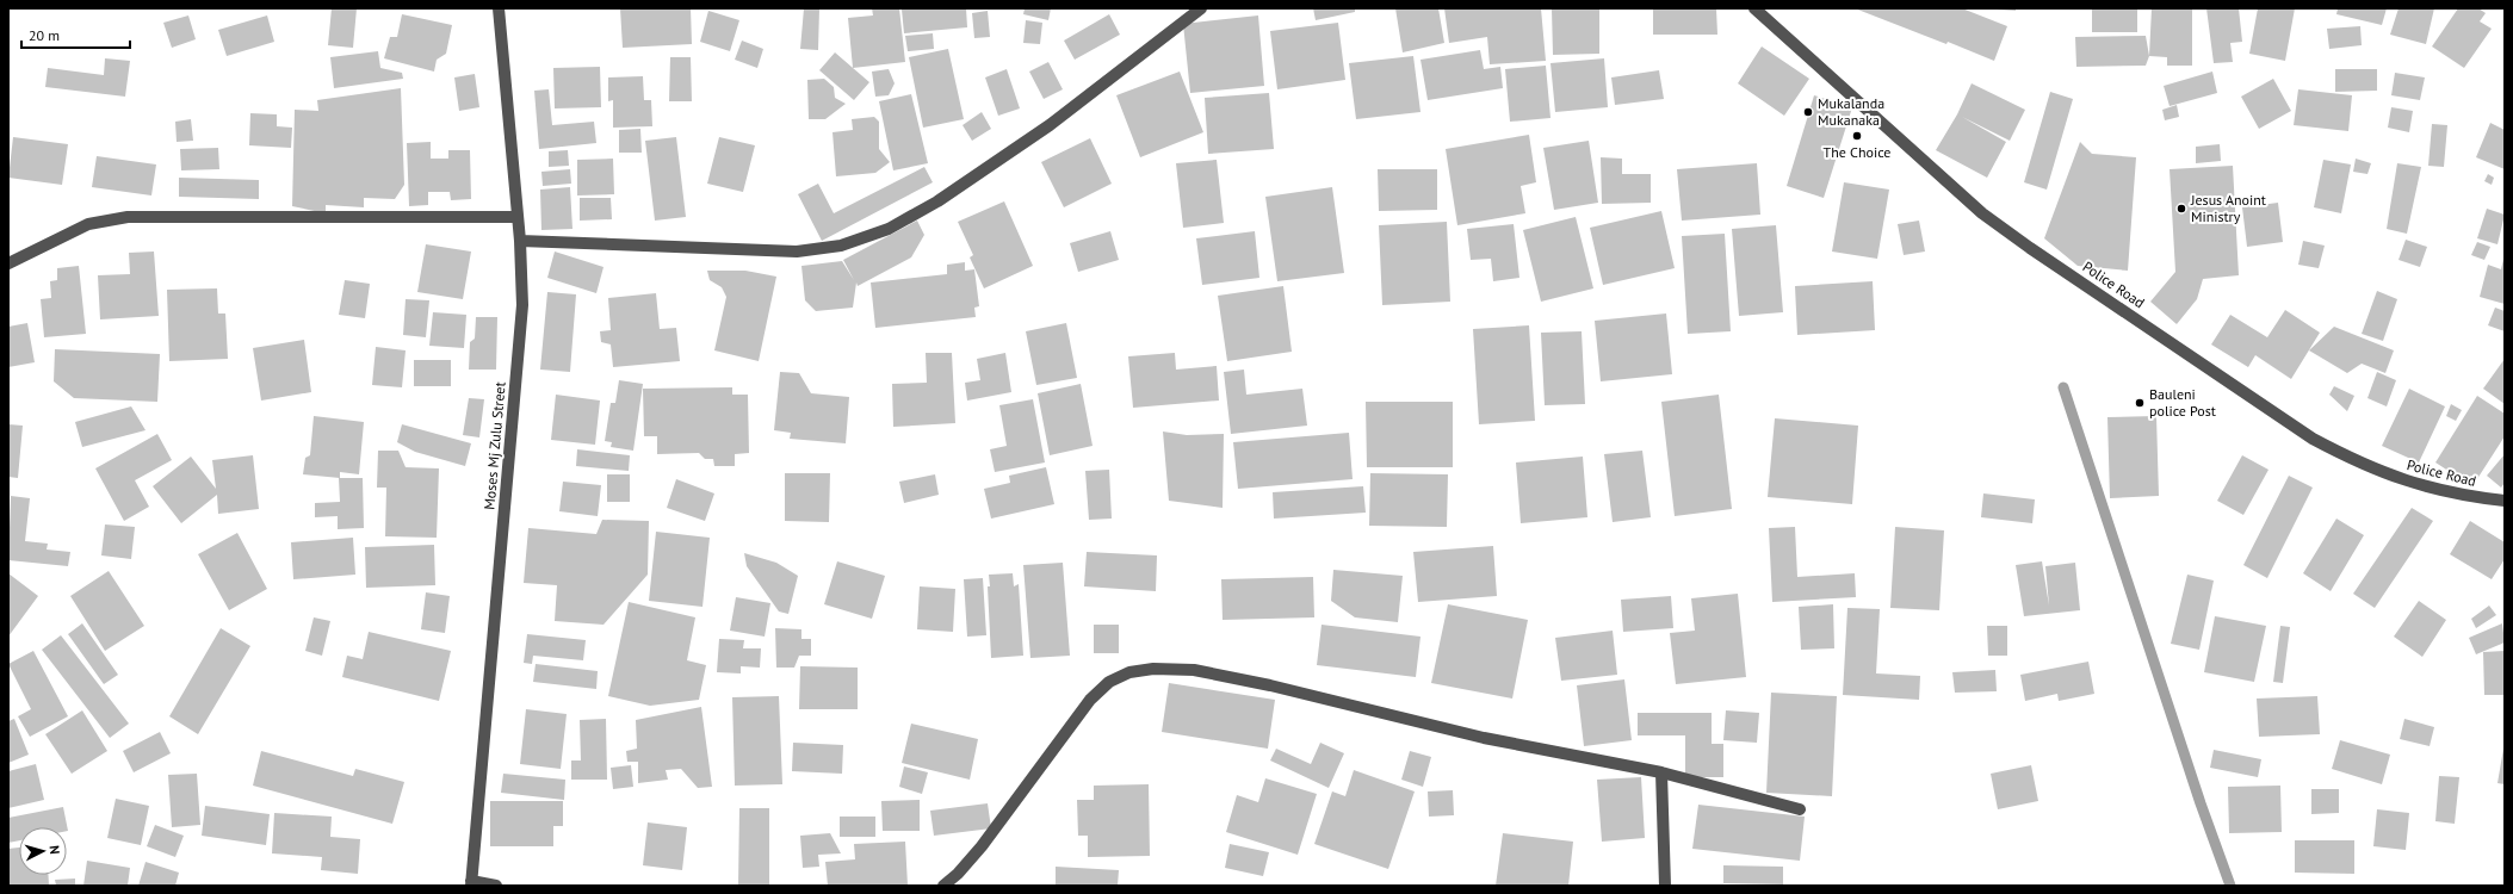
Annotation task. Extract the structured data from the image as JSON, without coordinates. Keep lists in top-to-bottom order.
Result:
{
  "streets": {
    "street": ["Police Road", "Moses Mj Zulu Street"]
  },
  "places": [
    "Mukalanda Mukanaka",
    "The Choice",
    "Jesus Anoint Ministry",
    "Bauleni police Post"
  ],
  "scale_bar": "20 m",
  "north": "right"
}
